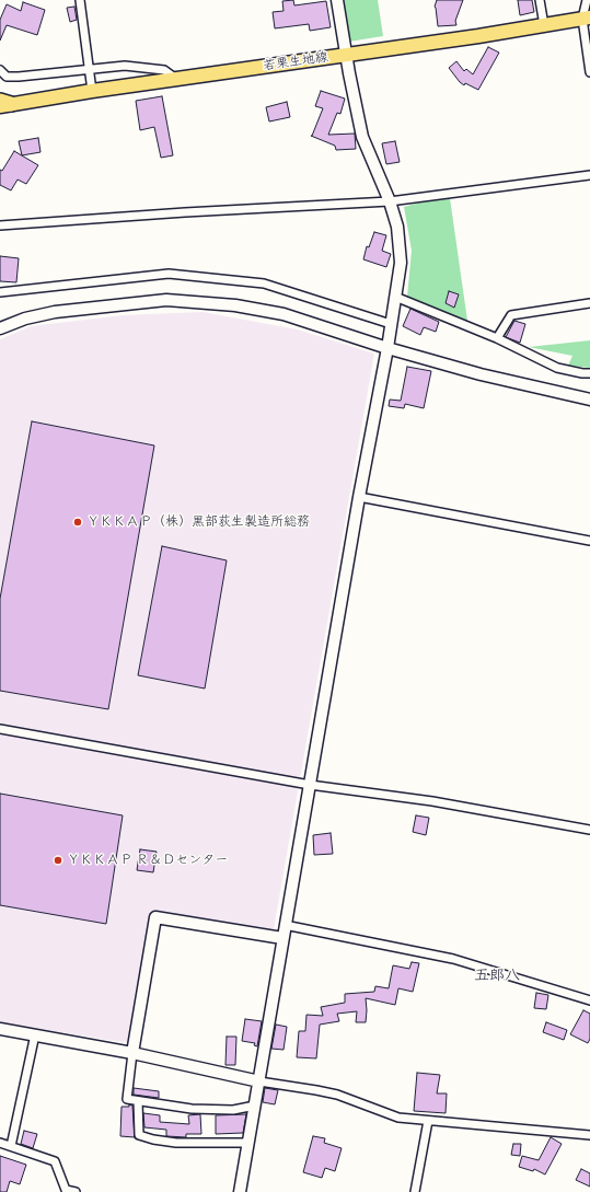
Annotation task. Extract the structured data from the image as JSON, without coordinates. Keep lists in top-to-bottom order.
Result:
{
  "streets": {
    "main road": ["若栗生地線"]
  },
  "districts": ["五郎八"],
  "places": ["ＹＫＫＡＰ（株）黒部荻生製造所総務", "ＹＫＫＡＰ Ｒ＆Ｄセンター"]
}
